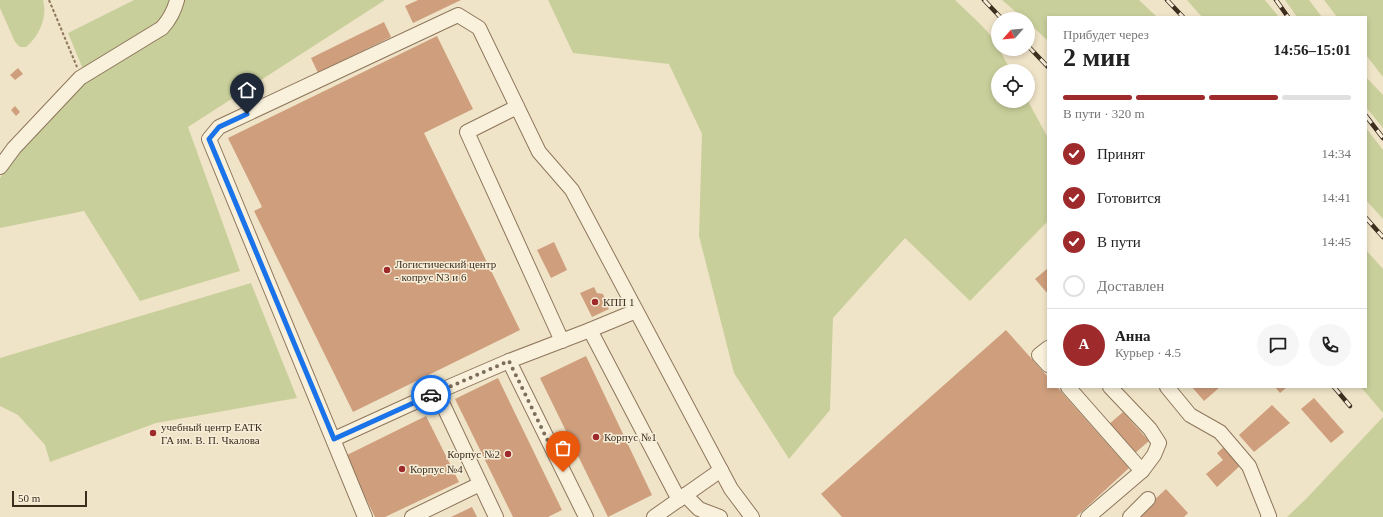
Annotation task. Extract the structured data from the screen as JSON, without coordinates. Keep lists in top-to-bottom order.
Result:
{
  "places": [
    "Логистический центр - копрус N3 и 6",
    "КПП 1",
    "учебный центр ЕАТК ГА им. В. П. Чкалова",
    "Корпус №1",
    "Корпус №2",
    "Корпус №4"
  ],
  "scale_bar": "50 m",
  "north": "bottom left",
  "page": {
    "heading": ["2 мин", "Прибудет через", "14:56–15:01"],
    "panel": ["Анна", "Курьер · 4.5"],
    "bar": "В пути · 320 m",
    "list": [
      ["Принят", "14:34"],
      ["Готовится", "14:41"],
      ["В пути", "14:45"],
      "Доставлен"
    ],
    "round": "А",
    "scale": "50 m"
  }
}
